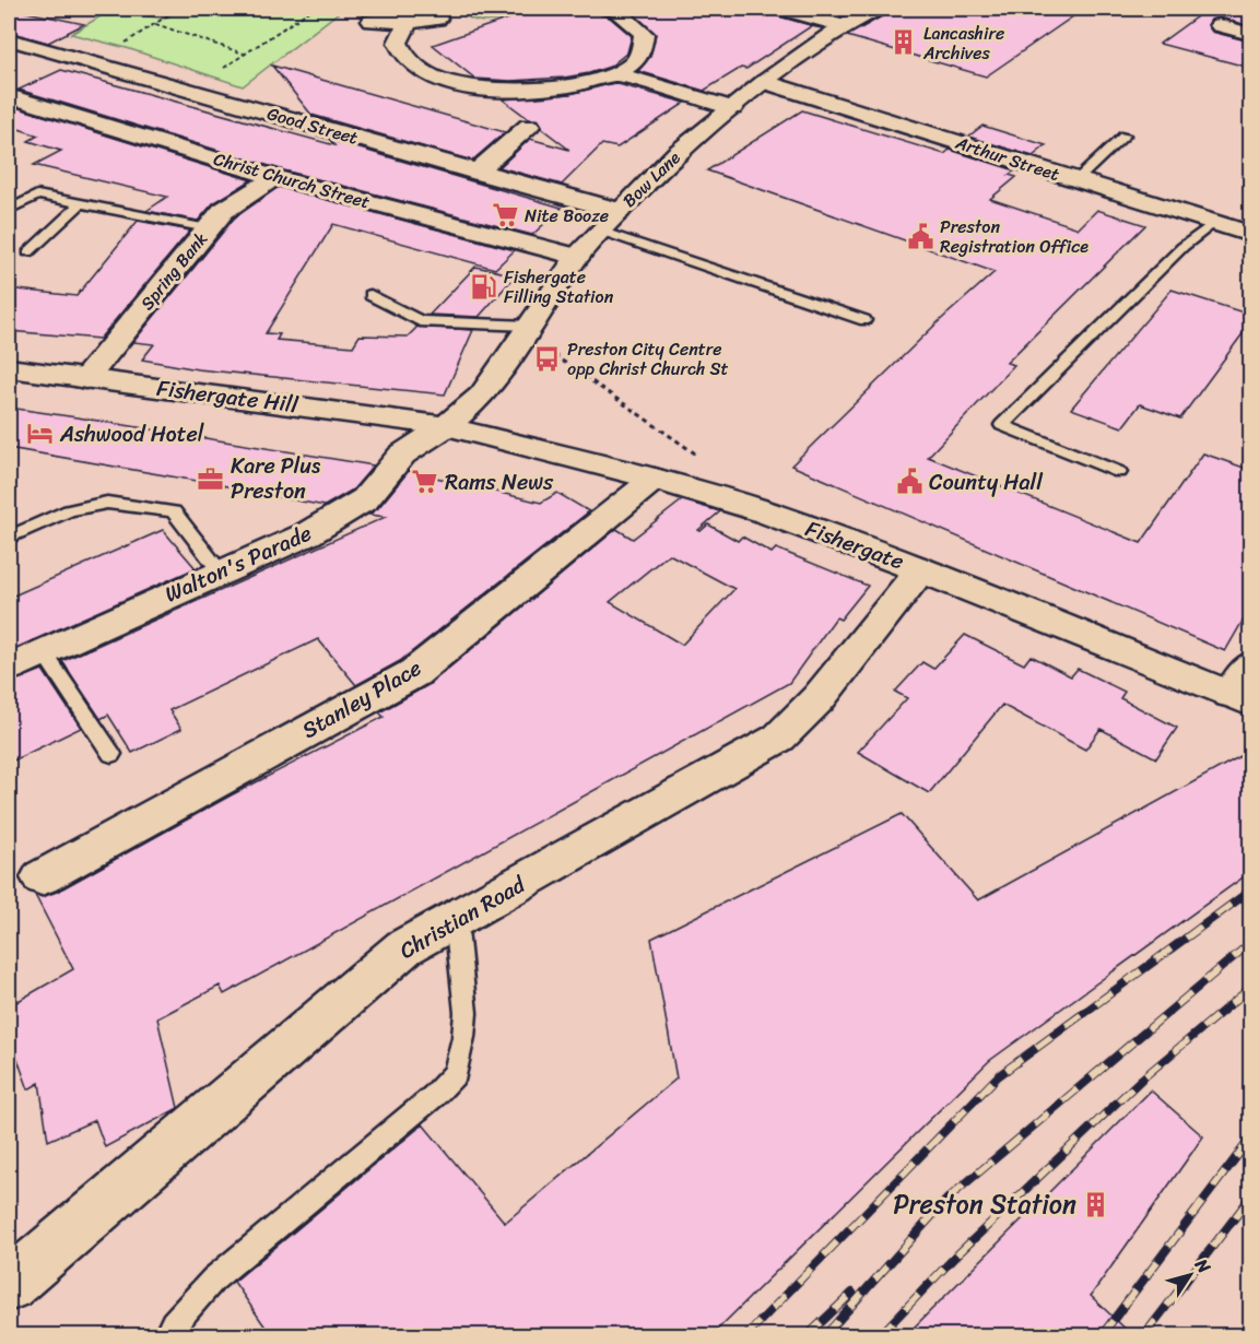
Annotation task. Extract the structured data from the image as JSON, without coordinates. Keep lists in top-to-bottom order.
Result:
{
  "streets": {
    "street": [
      "Good Street",
      "Arthur Street",
      "Bow Lane",
      "Christ Church Street",
      "Spring Bank",
      "Fishergate Hill",
      "Fishergate",
      "Walton's Parade",
      "Stanley Place",
      "Christian Road"
    ]
  },
  "crossings": [
    ["Good Street", "Bow Lane"],
    ["Arthur Street", "Bow Lane"],
    ["Bow Lane", "Christ Church Street"],
    ["Bow Lane", "Fishergate Hill"],
    ["Bow Lane", "Fishergate"],
    ["Bow Lane", "Walton's Parade"],
    ["Christ Church Street", "Spring Bank"],
    ["Spring Bank", "Fishergate Hill"],
    ["Fishergate Hill", "Fishergate"],
    ["Fishergate Hill", "Walton's Parade"],
    ["Fishergate", "Walton's Parade"],
    ["Fishergate", "Stanley Place"],
    ["Fishergate", "Christian Road"]
  ],
  "places": {
    "building": ["Lancashire Archives", "Preston Station"],
    "supermarket": ["Nite Booze", "Rams News"],
    "public building": ["Preston Registration Office", "County Hall"],
    "fuel station": ["Fishergate Filling Station"],
    "bus stop": ["Preston City Centre opp Christ Church St"],
    "hotel": ["Ashwood Hotel"],
    "office": ["Kare Plus Preston"]
  },
  "north": "top right"
}
